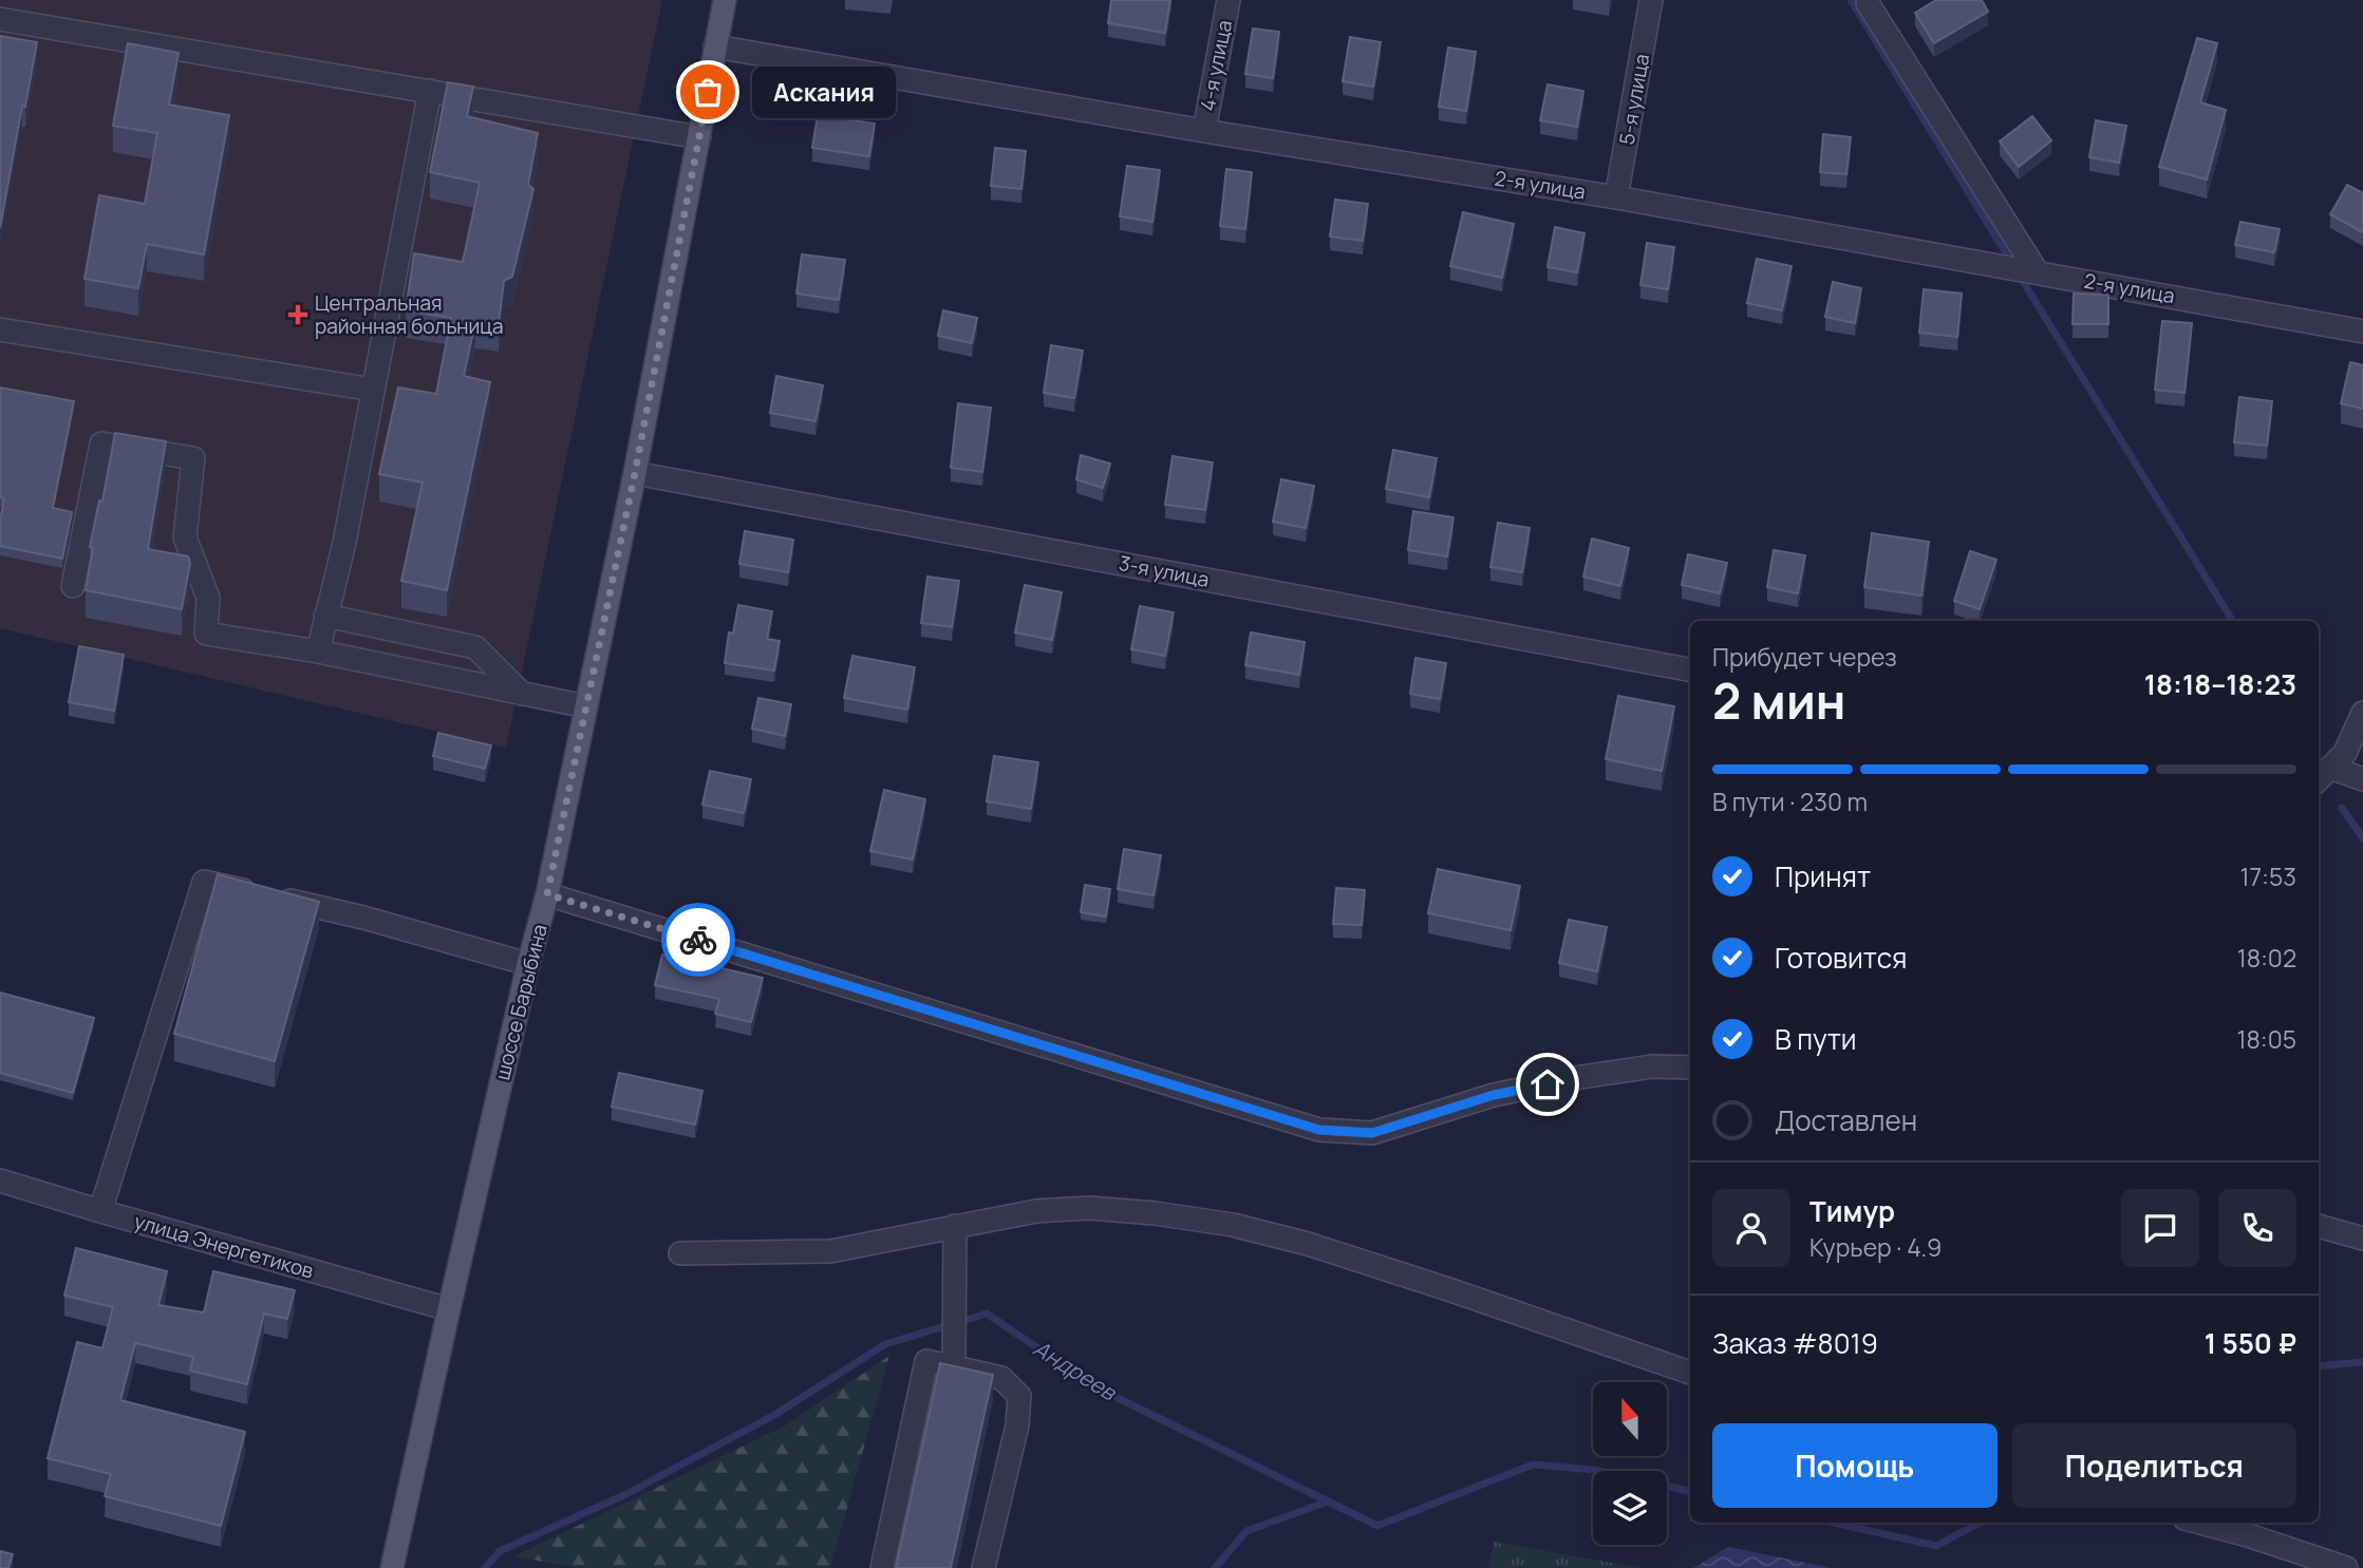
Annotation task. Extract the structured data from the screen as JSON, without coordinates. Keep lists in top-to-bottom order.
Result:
{
  "streets": {
    "main road": ["шоссе Барыбина"],
    "street": [
      "4-я улица",
      "5-я улица",
      "2-я улица",
      "3-я улица",
      "улица Энергетиков"
    ]
  },
  "crossings": [
    ["4-я улица", "2-я улица"],
    ["5-я улица", "2-я улица"],
    ["2-я улица", "шоссе Барыбина"],
    ["3-я улица", "шоссе Барыбина"],
    ["шоссе Барыбина", "улица Энергетиков"]
  ],
  "water": ["Андреев"],
  "places": {
    "other": ["Аскания"],
    "health": ["Центральная районная больница"]
  },
  "north": "top",
  "page": {
    "bubble": "Аскания",
    "heading": ["2 мин", "Прибудет через", "18:18–18:23"],
    "panel": [
      "Тимур",
      "Курьер · 4.9",
      "Заказ #8019",
      "1 550 ₽"
    ],
    "bar": "В пути · 230 m",
    "list": [
      ["Принят", "17:53"],
      ["Готовится", "18:02"],
      ["В пути", "18:05"],
      "Доставлен"
    ],
    "buttons": ["Помощь", "Поделиться"]
  }
}
